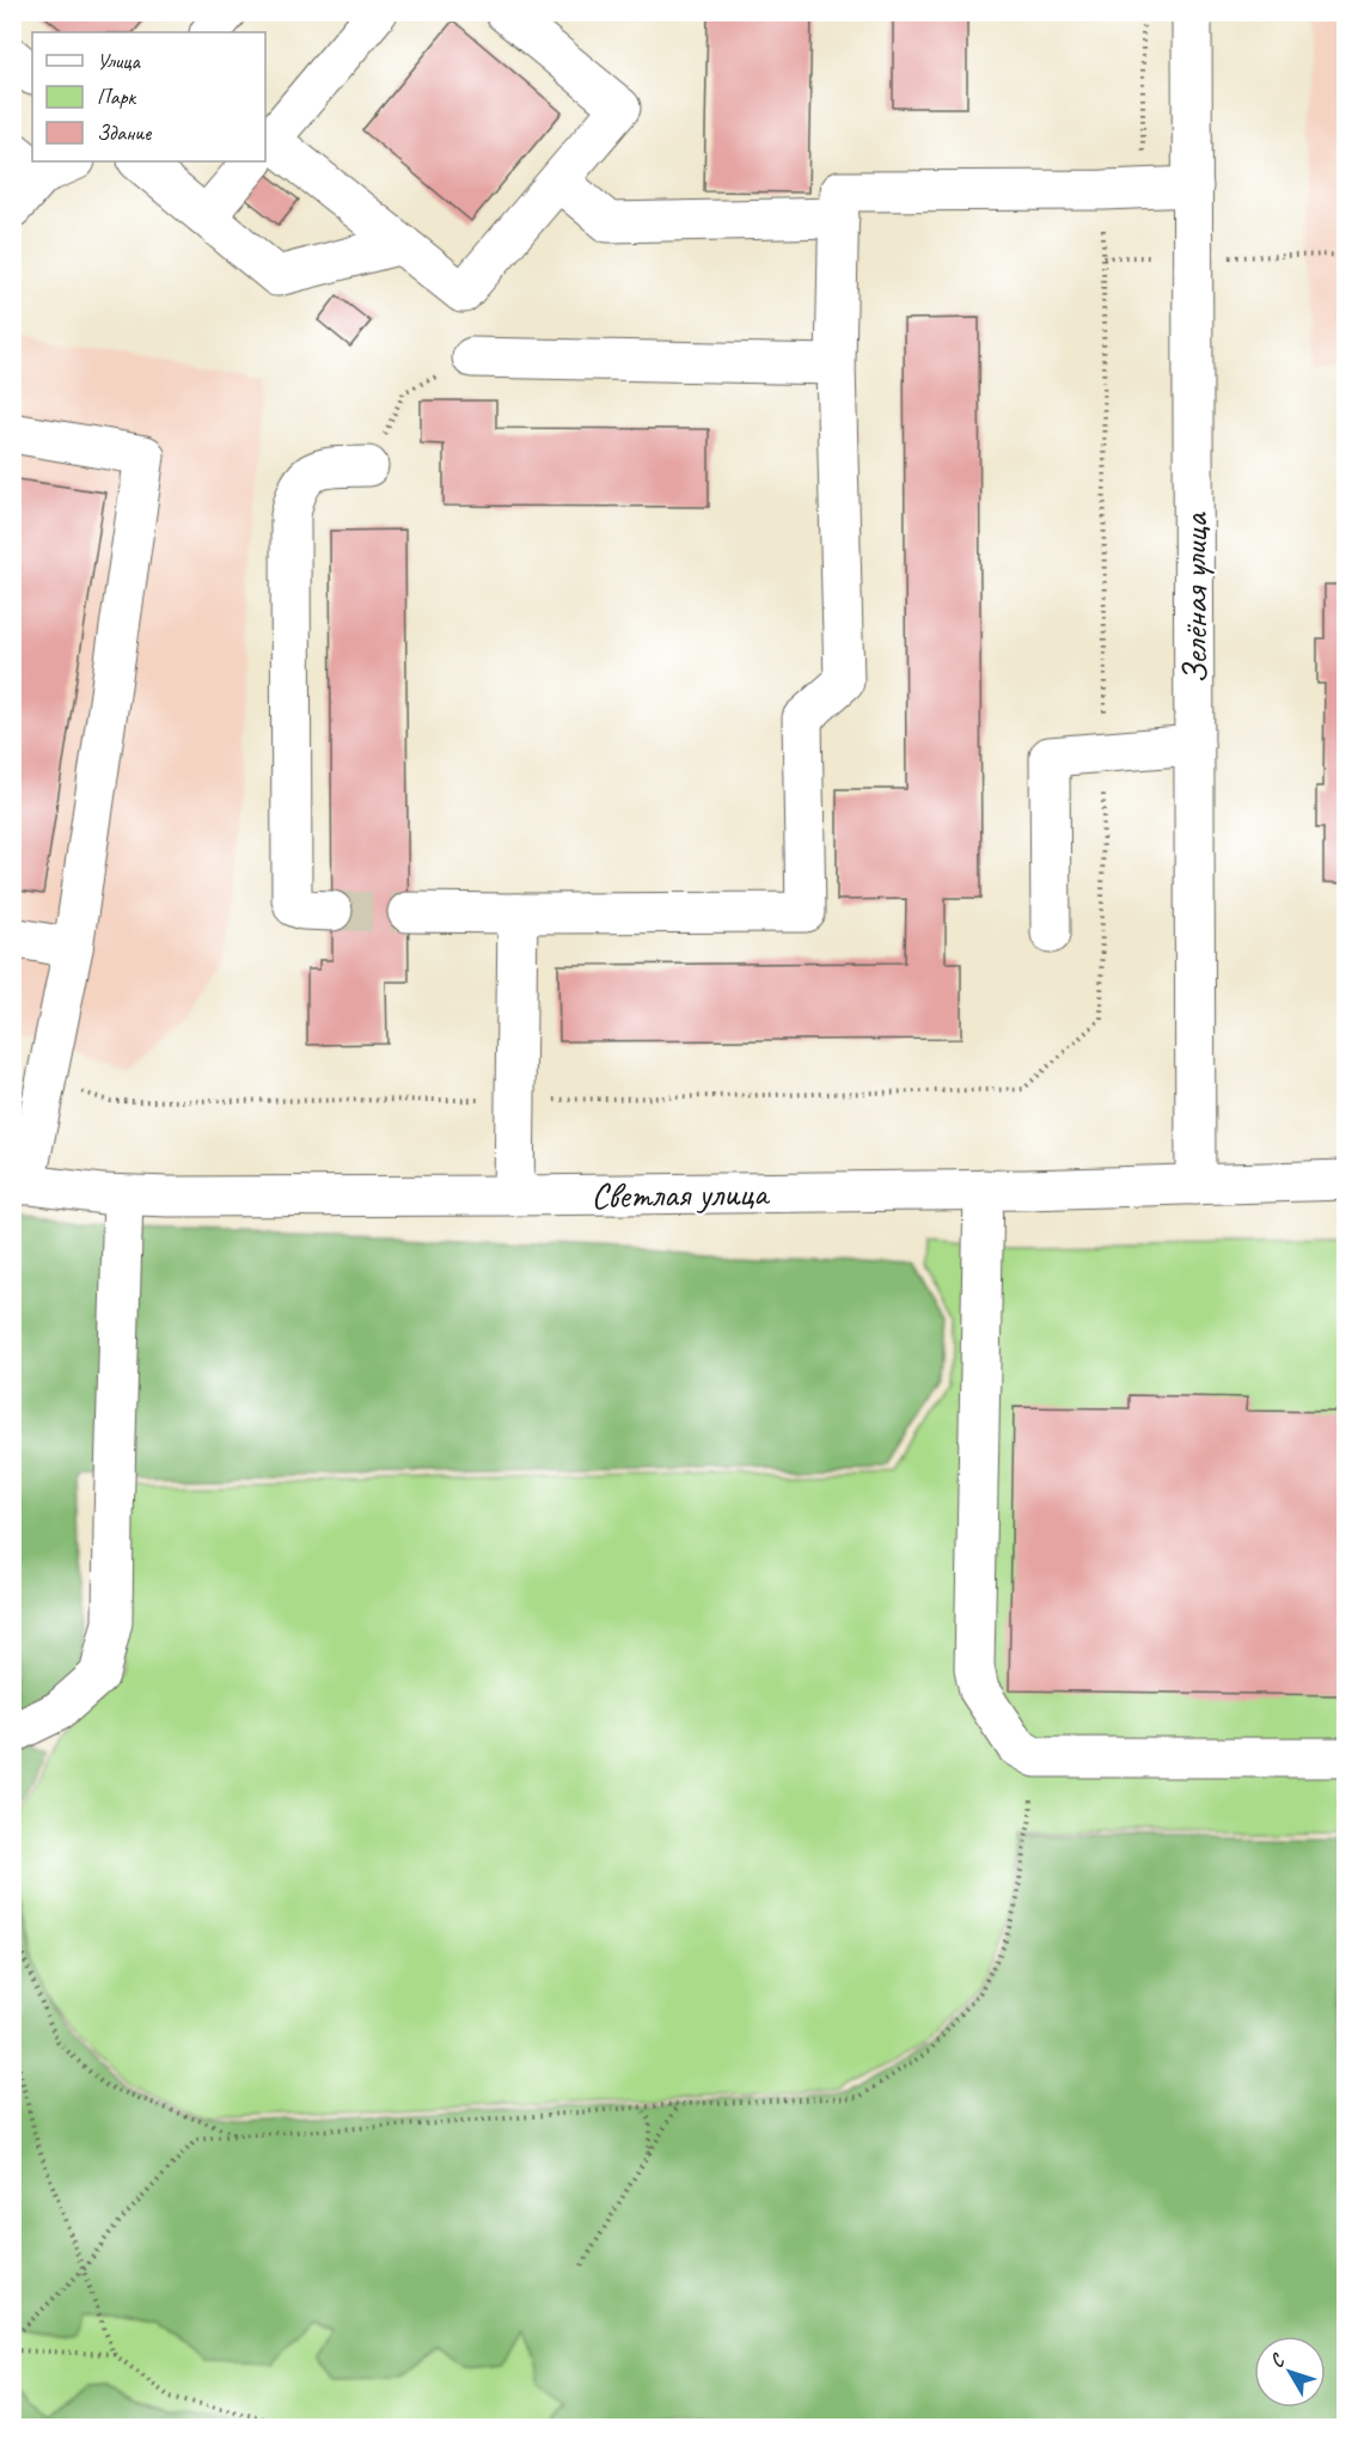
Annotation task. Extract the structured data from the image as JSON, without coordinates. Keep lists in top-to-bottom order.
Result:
{
  "streets": {
    "street": ["Зелёная улица", "Светлая улица"]
  },
  "crossings": [
    ["Зелёная улица", "Светлая улица"]
  ],
  "legend": ["Улица", "Парк", "Здание"],
  "north": "top left"
}
